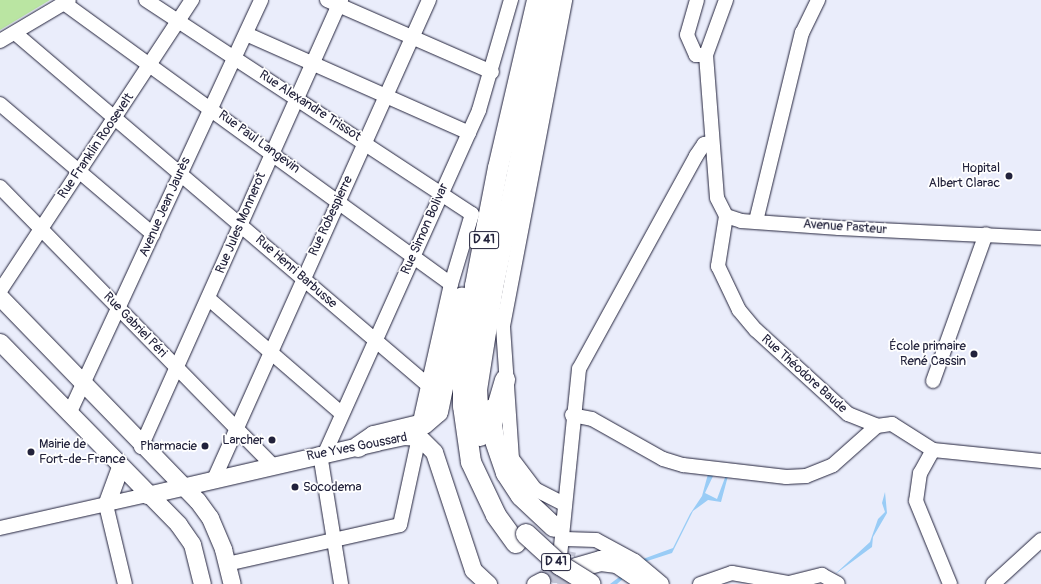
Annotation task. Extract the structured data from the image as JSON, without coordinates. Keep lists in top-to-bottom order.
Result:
{
  "streets": {
    "highway": ["D 41"],
    "main road": ["Rue Yves Goussard"],
    "street": [
      "Rue Alexandre Trissot",
      "Rue Paul Langevin",
      "Rue Franklin Roosevelt",
      "Avenue Jean Jaurès",
      "Rue Robespierre",
      "Rue Jules Monnerot",
      "Avenue Pasteur",
      "Rue Simon Bolivar",
      "Rue Henri Barbusse",
      "Rue Gabriel Péri",
      "Rue Théodore Baude"
    ]
  },
  "crossings": [
    ["Rue Alexandre Trissot", "Rue Paul Langevin"],
    ["Rue Alexandre Trissot", "Rue Franklin Roosevelt"],
    ["Rue Alexandre Trissot", "Avenue Jean Jaurès"],
    ["Rue Alexandre Trissot", "Rue Robespierre"],
    ["Rue Alexandre Trissot", "Rue Jules Monnerot"],
    ["Rue Alexandre Trissot", "Rue Simon Bolivar"],
    ["Rue Paul Langevin", "Rue Franklin Roosevelt"],
    ["Rue Paul Langevin", "Avenue Jean Jaurès"],
    ["Rue Paul Langevin", "Rue Robespierre"],
    ["Rue Paul Langevin", "Rue Jules Monnerot"],
    ["Rue Paul Langevin", "Rue Simon Bolivar"],
    ["Rue Franklin Roosevelt", "Rue Henri Barbusse"],
    ["Rue Franklin Roosevelt", "Rue Gabriel Péri"],
    ["Avenue Jean Jaurès", "Rue Henri Barbusse"],
    ["Avenue Jean Jaurès", "Rue Gabriel Péri"],
    ["Rue Robespierre", "Rue Henri Barbusse"],
    ["Rue Robespierre", "Rue Gabriel Péri"],
    ["Rue Robespierre", "Rue Yves Goussard"],
    ["Rue Jules Monnerot", "Rue Henri Barbusse"],
    ["Rue Jules Monnerot", "Rue Gabriel Péri"],
    ["Avenue Pasteur", "Rue Théodore Baude"],
    ["Rue Simon Bolivar", "Rue Henri Barbusse"],
    ["Rue Simon Bolivar", "Rue Yves Goussard"],
    ["Rue Gabriel Péri", "Rue Yves Goussard"]
  ],
  "places": [
    "Hopital Albert Clarac",
    "École primaire René Cassin",
    "Larcher",
    "Pharmacie",
    "Mairie de Fort-de-France",
    "Socodema"
  ]
}
